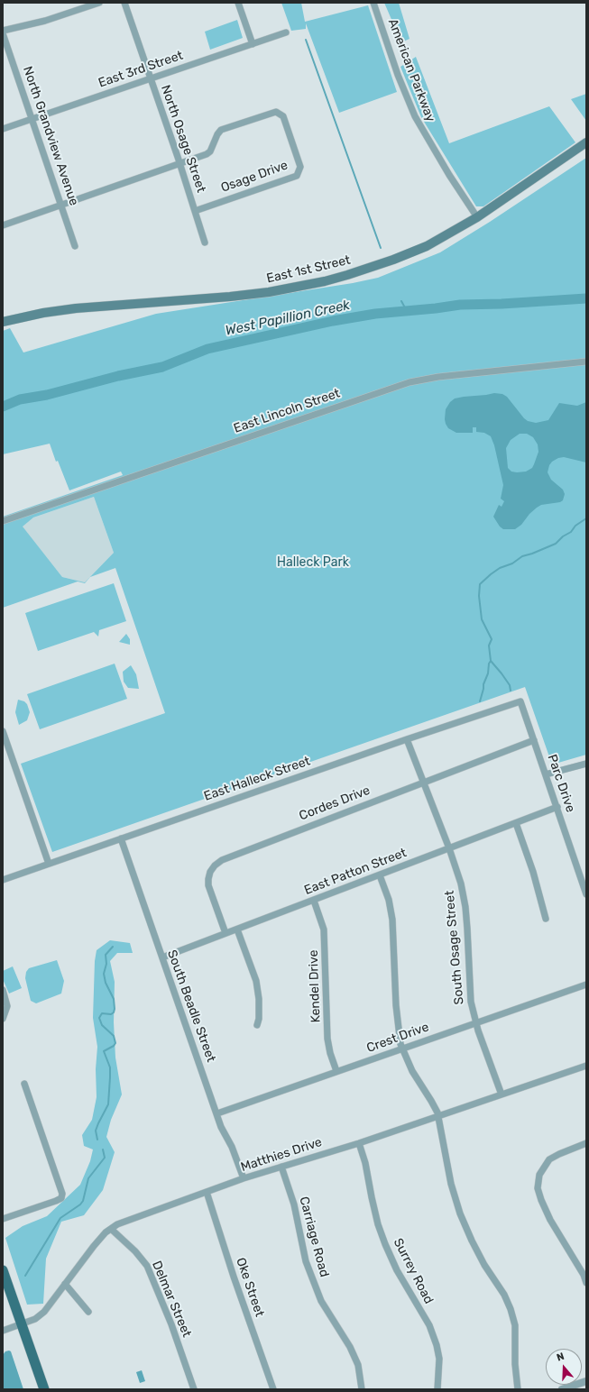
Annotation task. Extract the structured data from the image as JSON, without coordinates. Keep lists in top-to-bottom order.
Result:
{
  "streets": {
    "main road": ["East 1st Street"],
    "street": [
      "East 3rd Street",
      "American Parkway",
      "North Grandview Avenue",
      "North Osage Street",
      "Osage Drive",
      "East Lincoln Street",
      "East Halleck Street",
      "Parc Drive",
      "Cordes Drive",
      "East Patton Street",
      "South Osage Street",
      "Kendel Drive",
      "South Beadle Street",
      "Crest Drive",
      "Matthies Drive",
      "Carriage Road",
      "Surrey Road",
      "Oke Street",
      "Delmar Street"
    ]
  },
  "crossings": [
    ["East 3rd Street", "North Grandview Avenue"],
    ["East 3rd Street", "North Osage Street"],
    ["American Parkway", "East 1st Street"],
    ["North Osage Street", "Osage Drive"],
    ["East Halleck Street", "Parc Drive"],
    ["East Halleck Street", "South Osage Street"],
    ["East Halleck Street", "South Beadle Street"],
    ["Parc Drive", "Cordes Drive"],
    ["Parc Drive", "East Patton Street"],
    ["Cordes Drive", "East Patton Street"],
    ["Cordes Drive", "South Osage Street"],
    ["East Patton Street", "South Osage Street"],
    ["East Patton Street", "Kendel Drive"],
    ["East Patton Street", "South Beadle Street"],
    ["South Osage Street", "Crest Drive"],
    ["South Osage Street", "Matthies Drive"],
    ["Kendel Drive", "Crest Drive"],
    ["South Beadle Street", "Crest Drive"],
    ["South Beadle Street", "Matthies Drive"],
    ["Matthies Drive", "Carriage Road"],
    ["Matthies Drive", "Surrey Road"],
    ["Matthies Drive", "Oke Street"],
    ["Matthies Drive", "Delmar Street"]
  ],
  "water": ["West Papillion Creek"],
  "parks": ["Halleck Park"],
  "north": "top"
}
